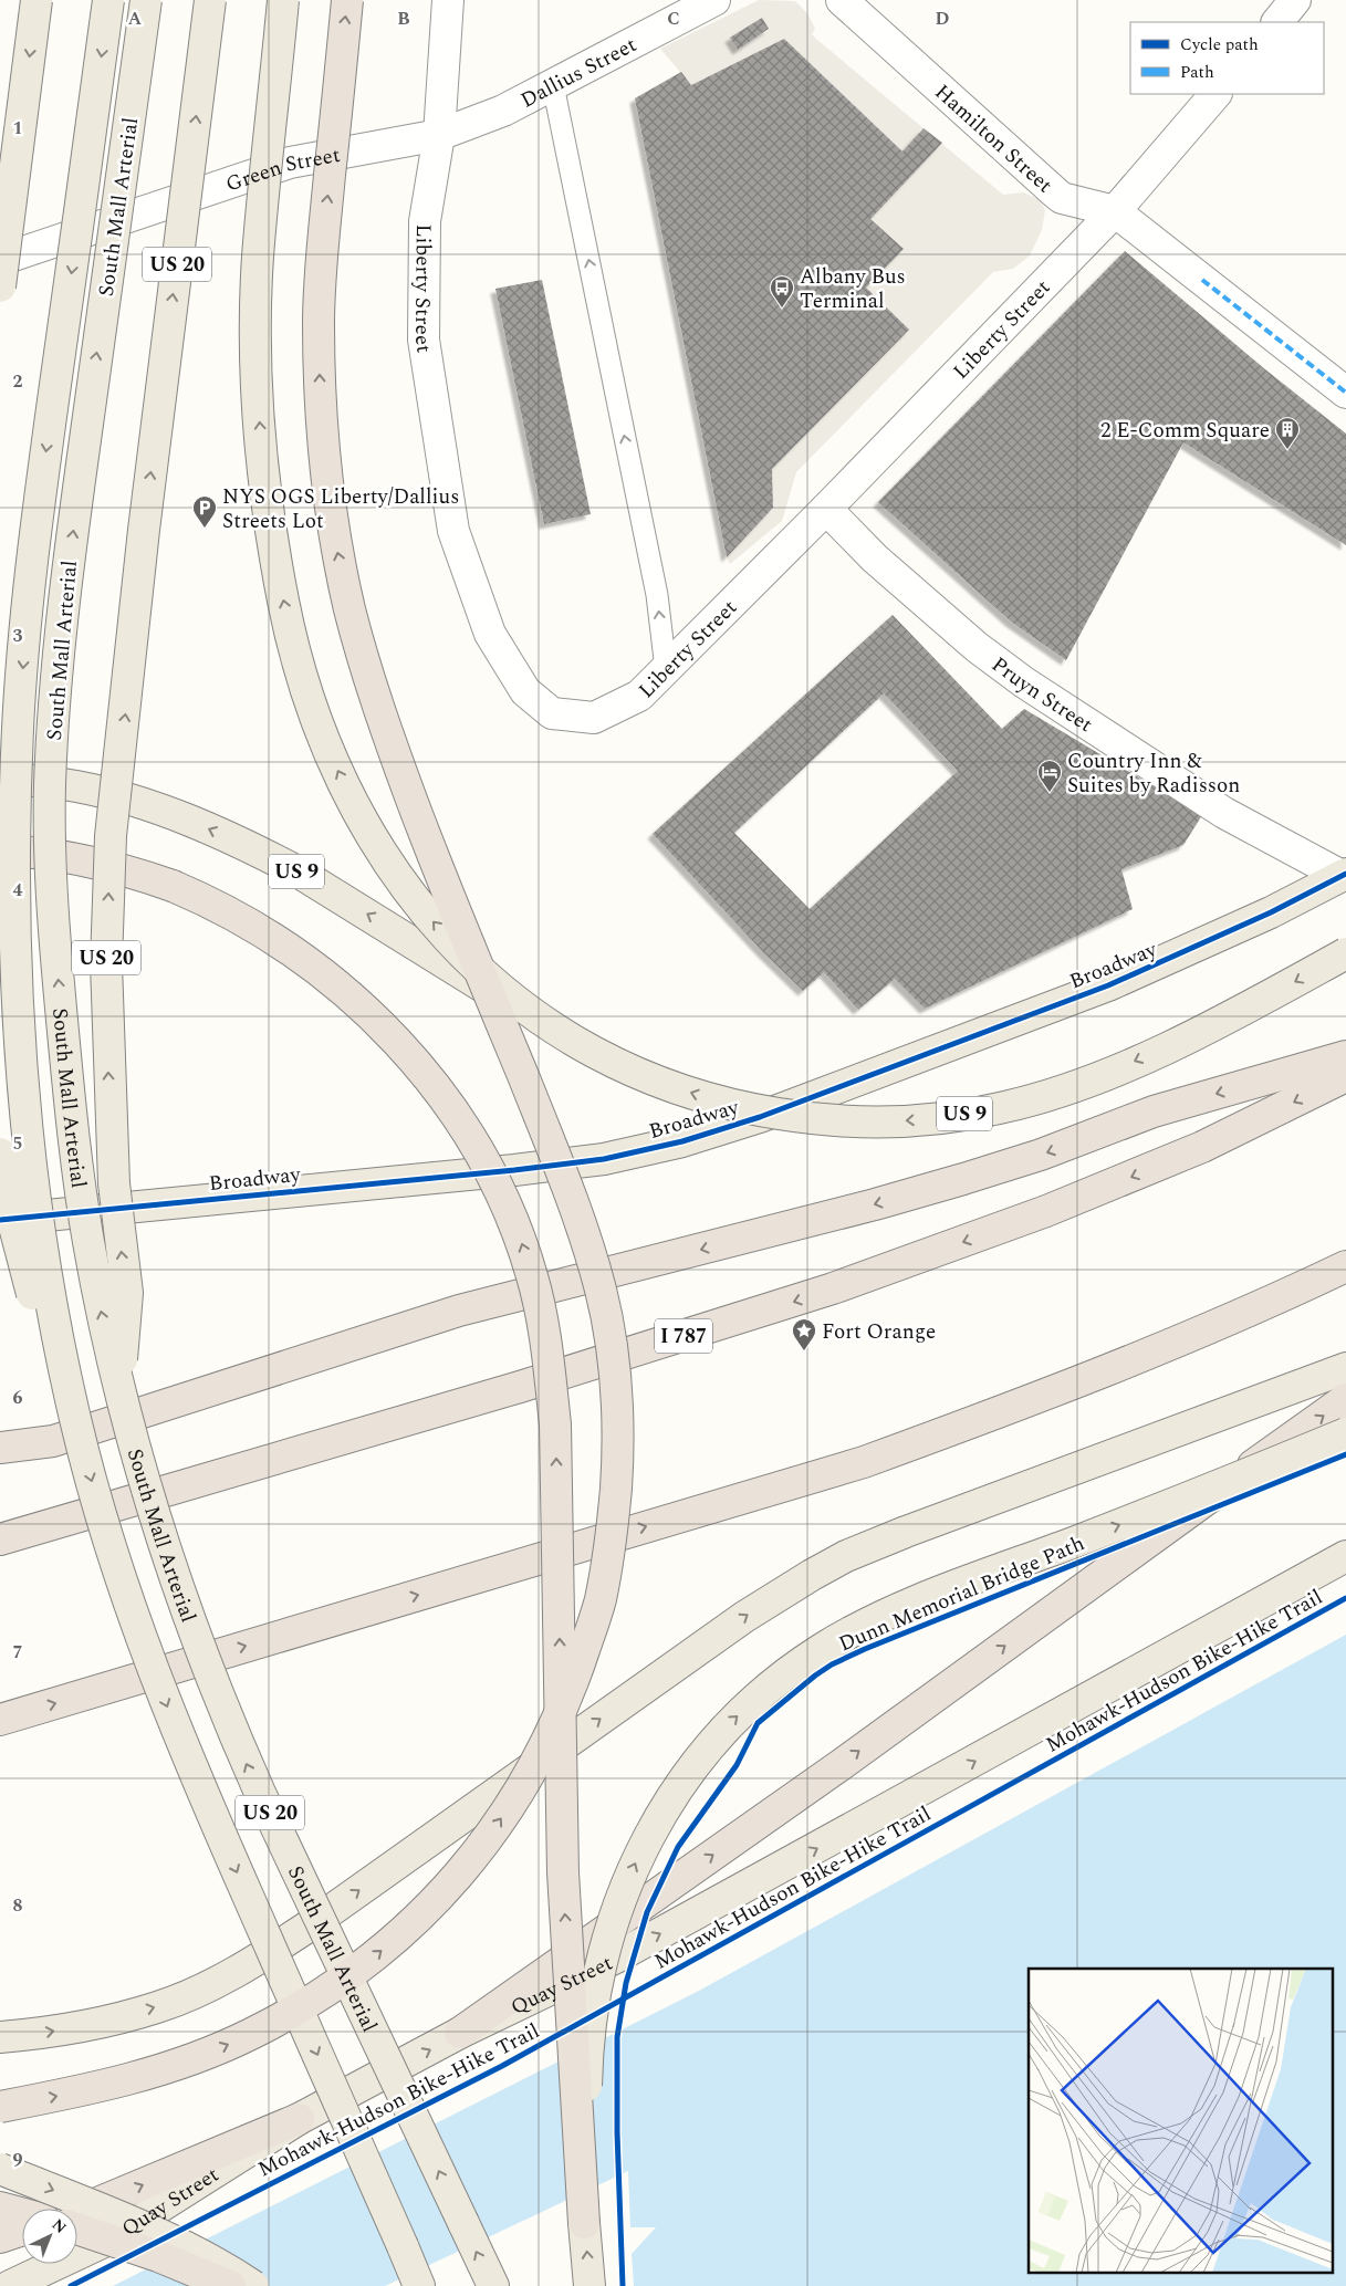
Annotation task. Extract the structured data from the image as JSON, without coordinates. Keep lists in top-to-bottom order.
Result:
{
  "streets": {
    "highway": ["I 787"],
    "main road": [
      "South Mall Arterial",
      "US 20",
      "US 9",
      "Broadway",
      "Quay Street"
    ],
    "street": [
      "Dallius Street",
      "Hamilton Street",
      "Green Street",
      "Liberty Street",
      "Pruyn Street"
    ],
    "cycle path": ["Dunn Memorial Bridge Path", "Mohawk-Hudson Bike-Hike Trail"]
  },
  "crossings": [
    ["Dallius Street", "Green Street"],
    ["Dallius Street", "Liberty Street"],
    ["Hamilton Street", "Liberty Street"],
    ["Green Street", "Liberty Street"],
    ["South Mall Arterial", "US 20"],
    ["Liberty Street", "Pruyn Street"],
    ["Pruyn Street", "Broadway"]
  ],
  "places": {
    "bus stop": ["Albany Bus Terminal"],
    "building": ["2 E-Comm Square"],
    "parking": ["NYS OGS Liberty/Dallius Streets Lot"],
    "hotel": ["Country Inn & Suites by Radisson"],
    "place": ["Fort Orange"]
  },
  "legend": ["Cycle path", "Path"],
  "north": "top right",
  "grid": {
    "columns": [
      "A",
      "B",
      "C",
      "D"
    ],
    "rows": [
      "1",
      "2",
      "3",
      "4",
      "5",
      "6",
      "7",
      "8",
      "9"
    ]
  }
}
